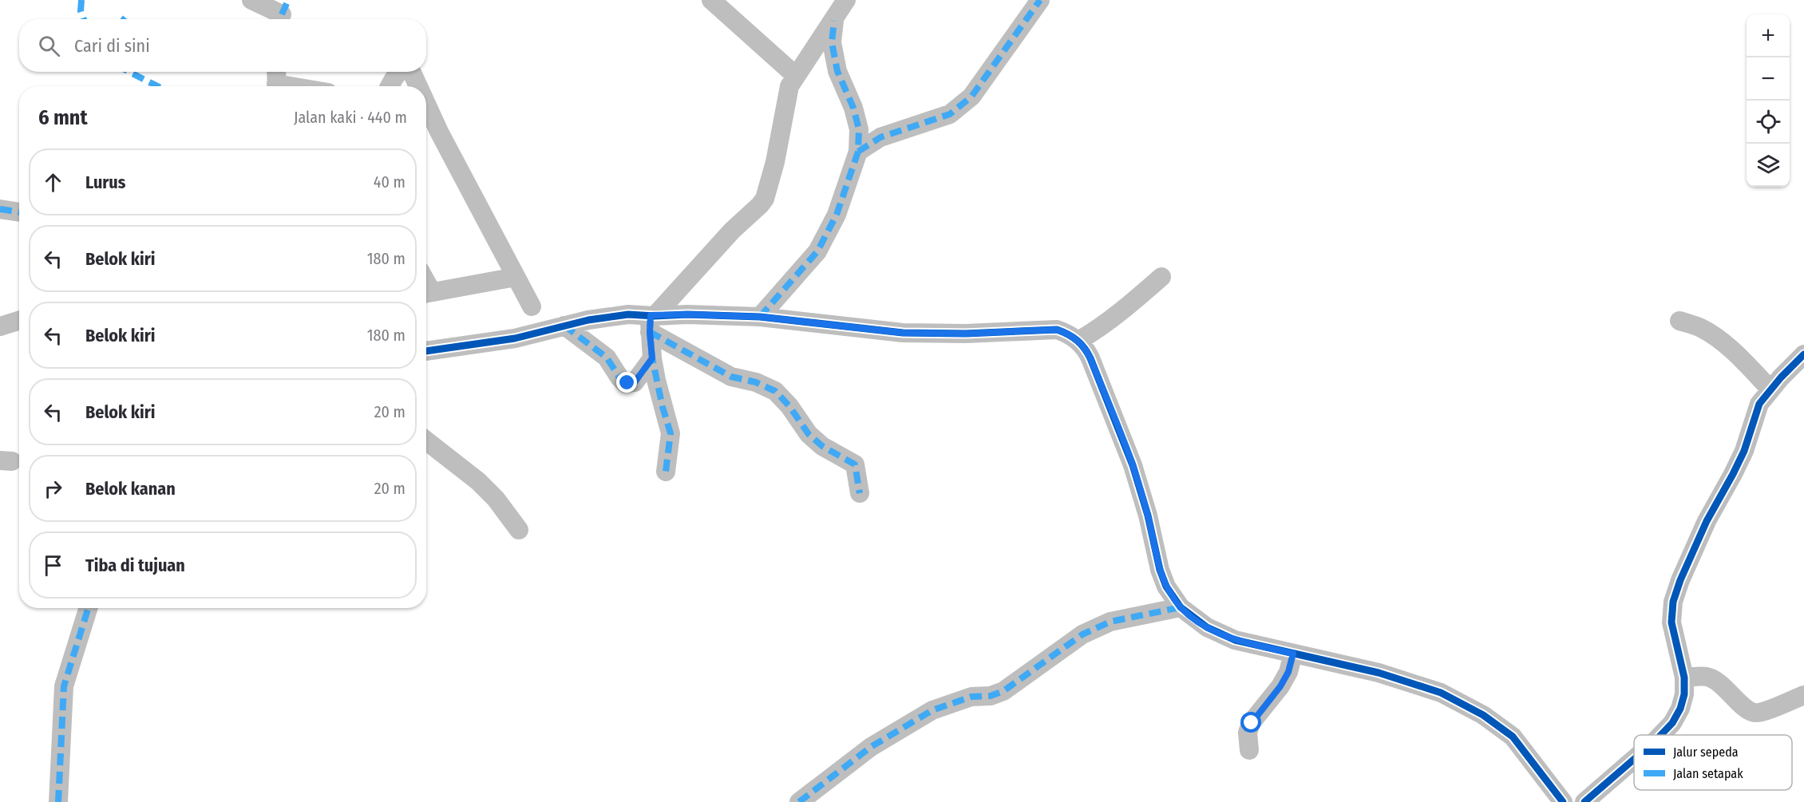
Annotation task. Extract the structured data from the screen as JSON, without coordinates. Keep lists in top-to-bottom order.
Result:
{
  "legend": ["Jalur sepeda", "Jalan setapak"],
  "page": {
    "map_buttons": ["+", "−"],
    "search": "Cari di sini",
    "heading": ["6 mnt", "Jalan kaki · 440 m"],
    "list": [
      ["Lurus", "40 m"],
      ["Belok kiri", "180 m"],
      ["Belok kiri", "180 m"],
      ["Belok kiri", "20 m"],
      ["Belok kanan", "20 m"],
      "Tiba di tujuan"
    ]
  }
}
